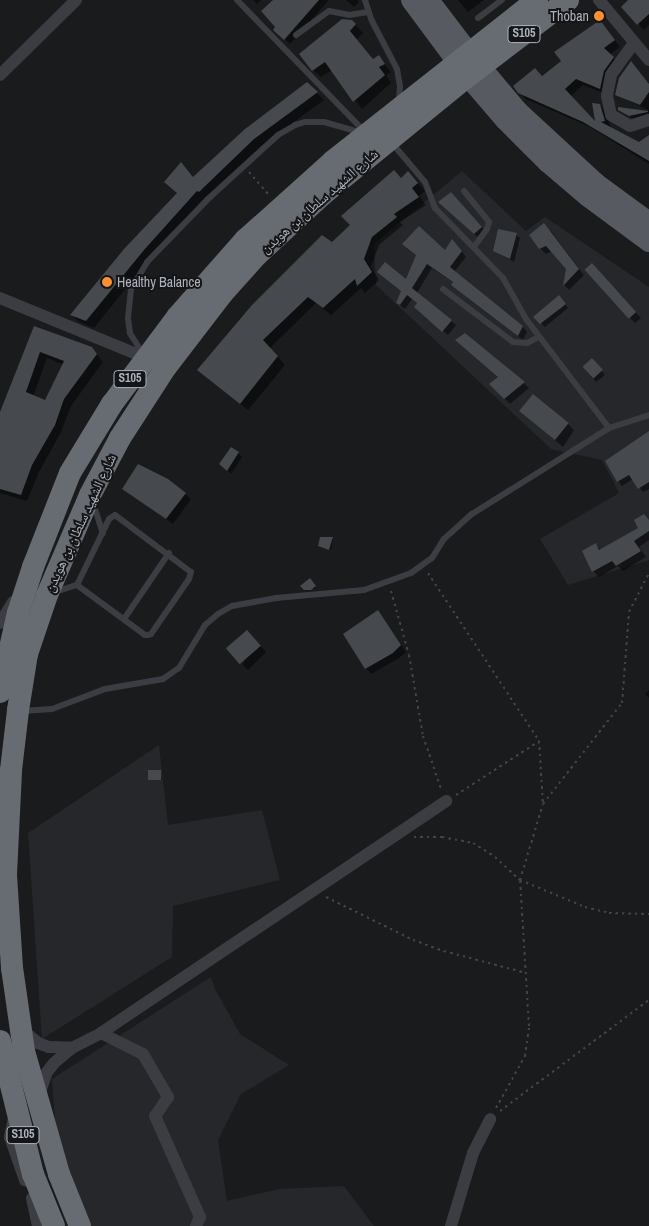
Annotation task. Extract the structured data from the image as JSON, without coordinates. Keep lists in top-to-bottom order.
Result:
{
  "streets": {
    "highway": ["S105", "شارع الشهيد سلطان بن هويدن"]
  },
  "places": ["Thoban", "Healthy Balance"]
}
